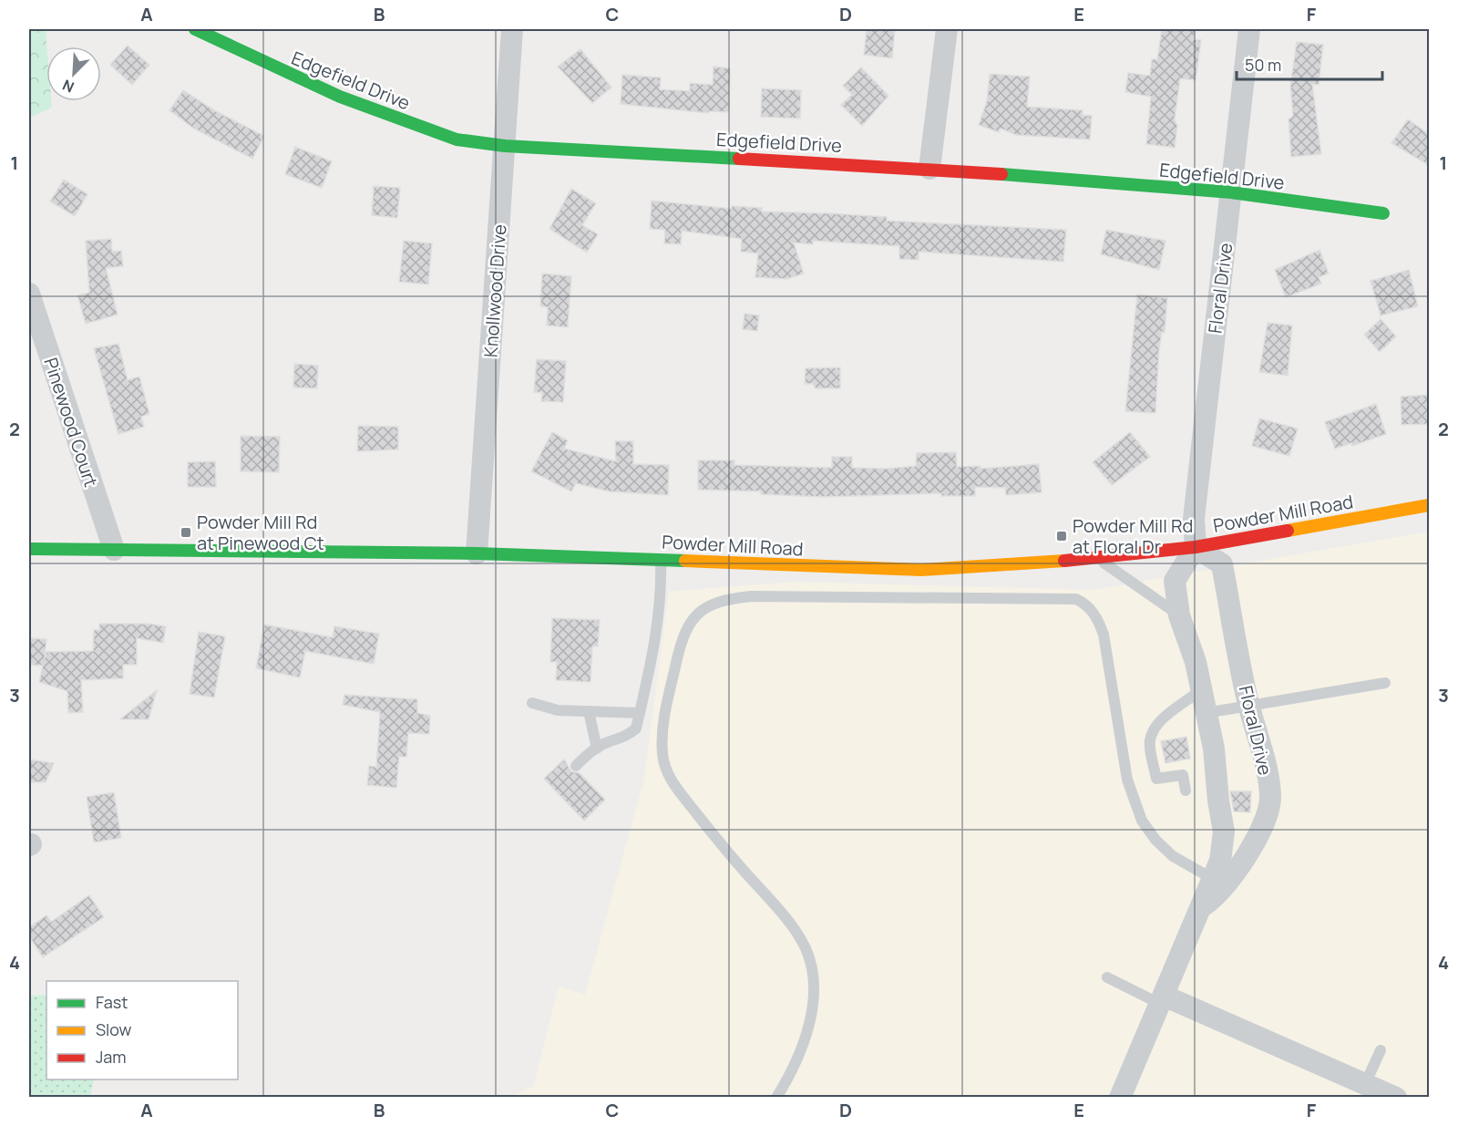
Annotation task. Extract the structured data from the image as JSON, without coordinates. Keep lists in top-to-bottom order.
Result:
{
  "streets": {
    "main road": ["Edgefield Drive", "Powder Mill Road"],
    "street": ["Floral Drive", "Knollwood Drive", "Pinewood Court"]
  },
  "crossings": [
    ["Edgefield Drive", "Floral Drive"],
    ["Edgefield Drive", "Knollwood Drive"],
    ["Floral Drive", "Powder Mill Road"],
    ["Knollwood Drive", "Powder Mill Road"],
    ["Pinewood Court", "Powder Mill Road"]
  ],
  "places": {
    "transit": ["Powder Mill Rd at Pinewood Ct", "Powder Mill Rd at Floral Dr"]
  },
  "legend": ["Fast", "Slow", "Jam"],
  "scale_bar": "50 m",
  "north": "bottom left",
  "grid": {
    "columns": [
      "A",
      "B",
      "C",
      "D",
      "E",
      "F"
    ],
    "rows": [
      "1",
      "2",
      "3",
      "4"
    ]
  }
}
